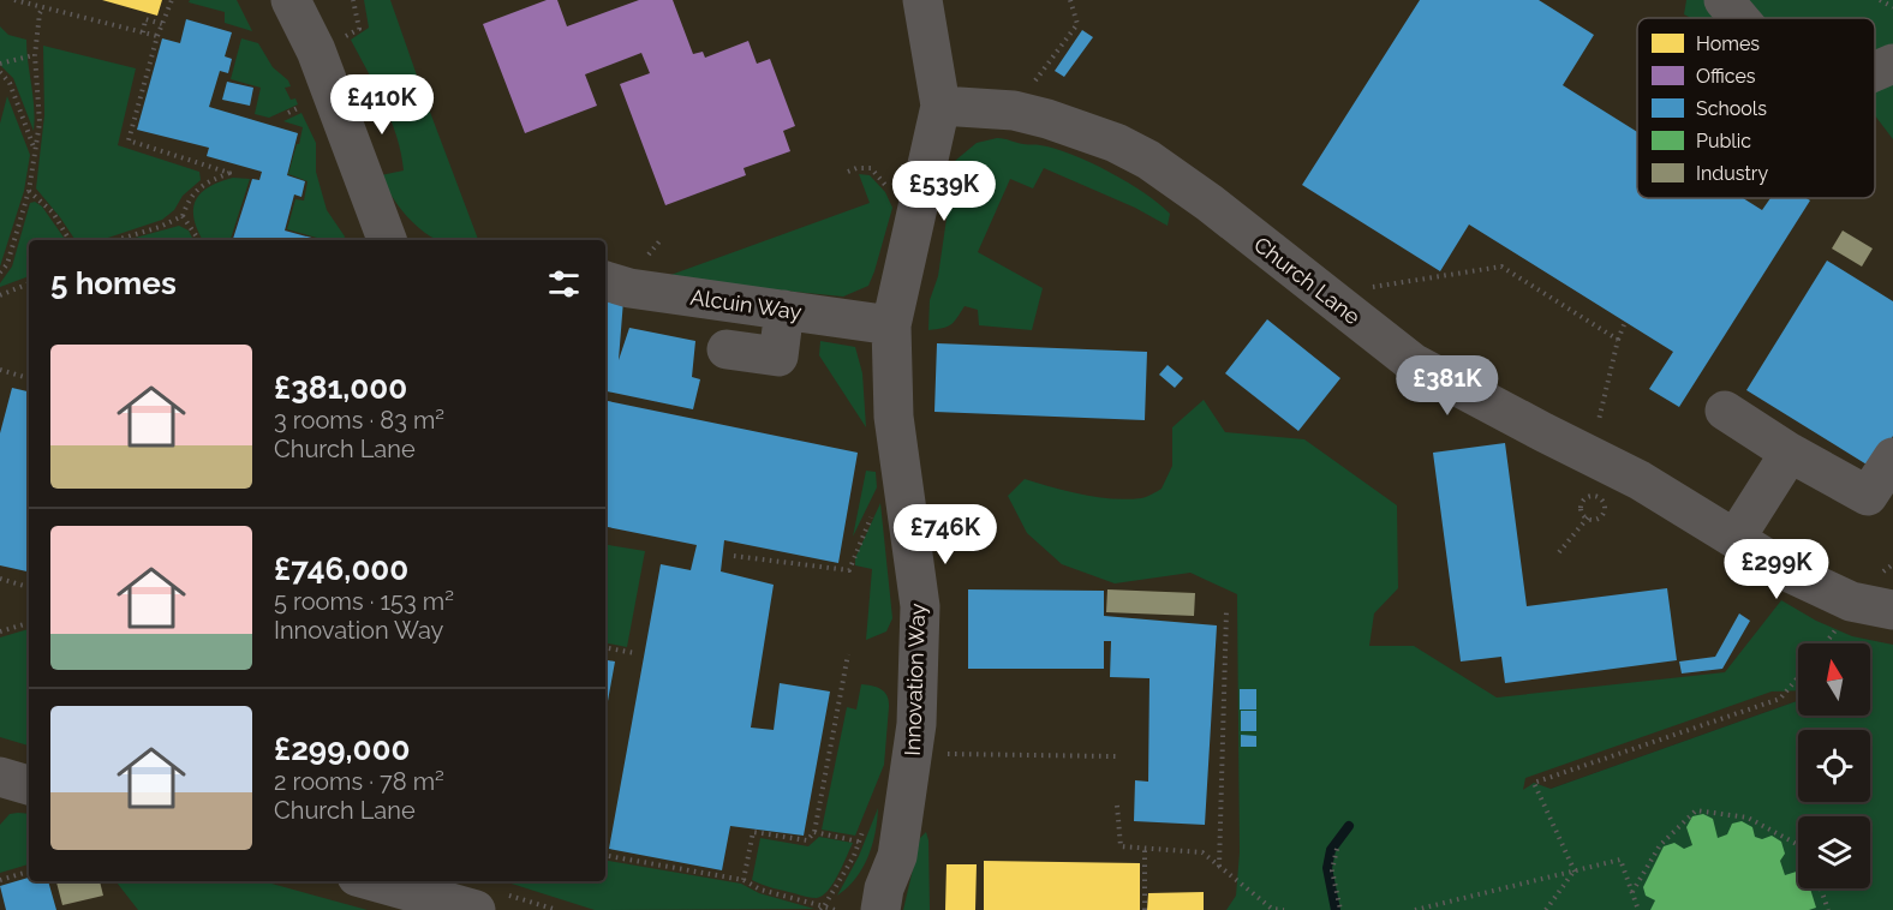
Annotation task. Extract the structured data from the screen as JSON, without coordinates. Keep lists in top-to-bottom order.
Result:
{
  "streets": {
    "street": ["Church Lane", "Alcuin Way", "Innovation Way"]
  },
  "crossings": [
    ["Church Lane", "Innovation Way"],
    ["Alcuin Way", "Innovation Way"]
  ],
  "legend": [
    "Homes",
    "Offices",
    "Schools",
    "Public",
    "Industry"
  ],
  "north": "top",
  "page": {
    "price": [
      "£410K",
      "£539K",
      "£381K",
      "£746K",
      "£299K"
    ],
    "heading": "5 homes",
    "list": [
      {
        "name": "£381,000",
        "note": "3 rooms · 83 m² · Church Lane"
      },
      {
        "name": "£746,000",
        "note": "5 rooms · 153 m² · Innovation Way"
      },
      {
        "name": "£299,000",
        "note": "2 rooms · 78 m² · Church Lane"
      }
    ]
  }
}
